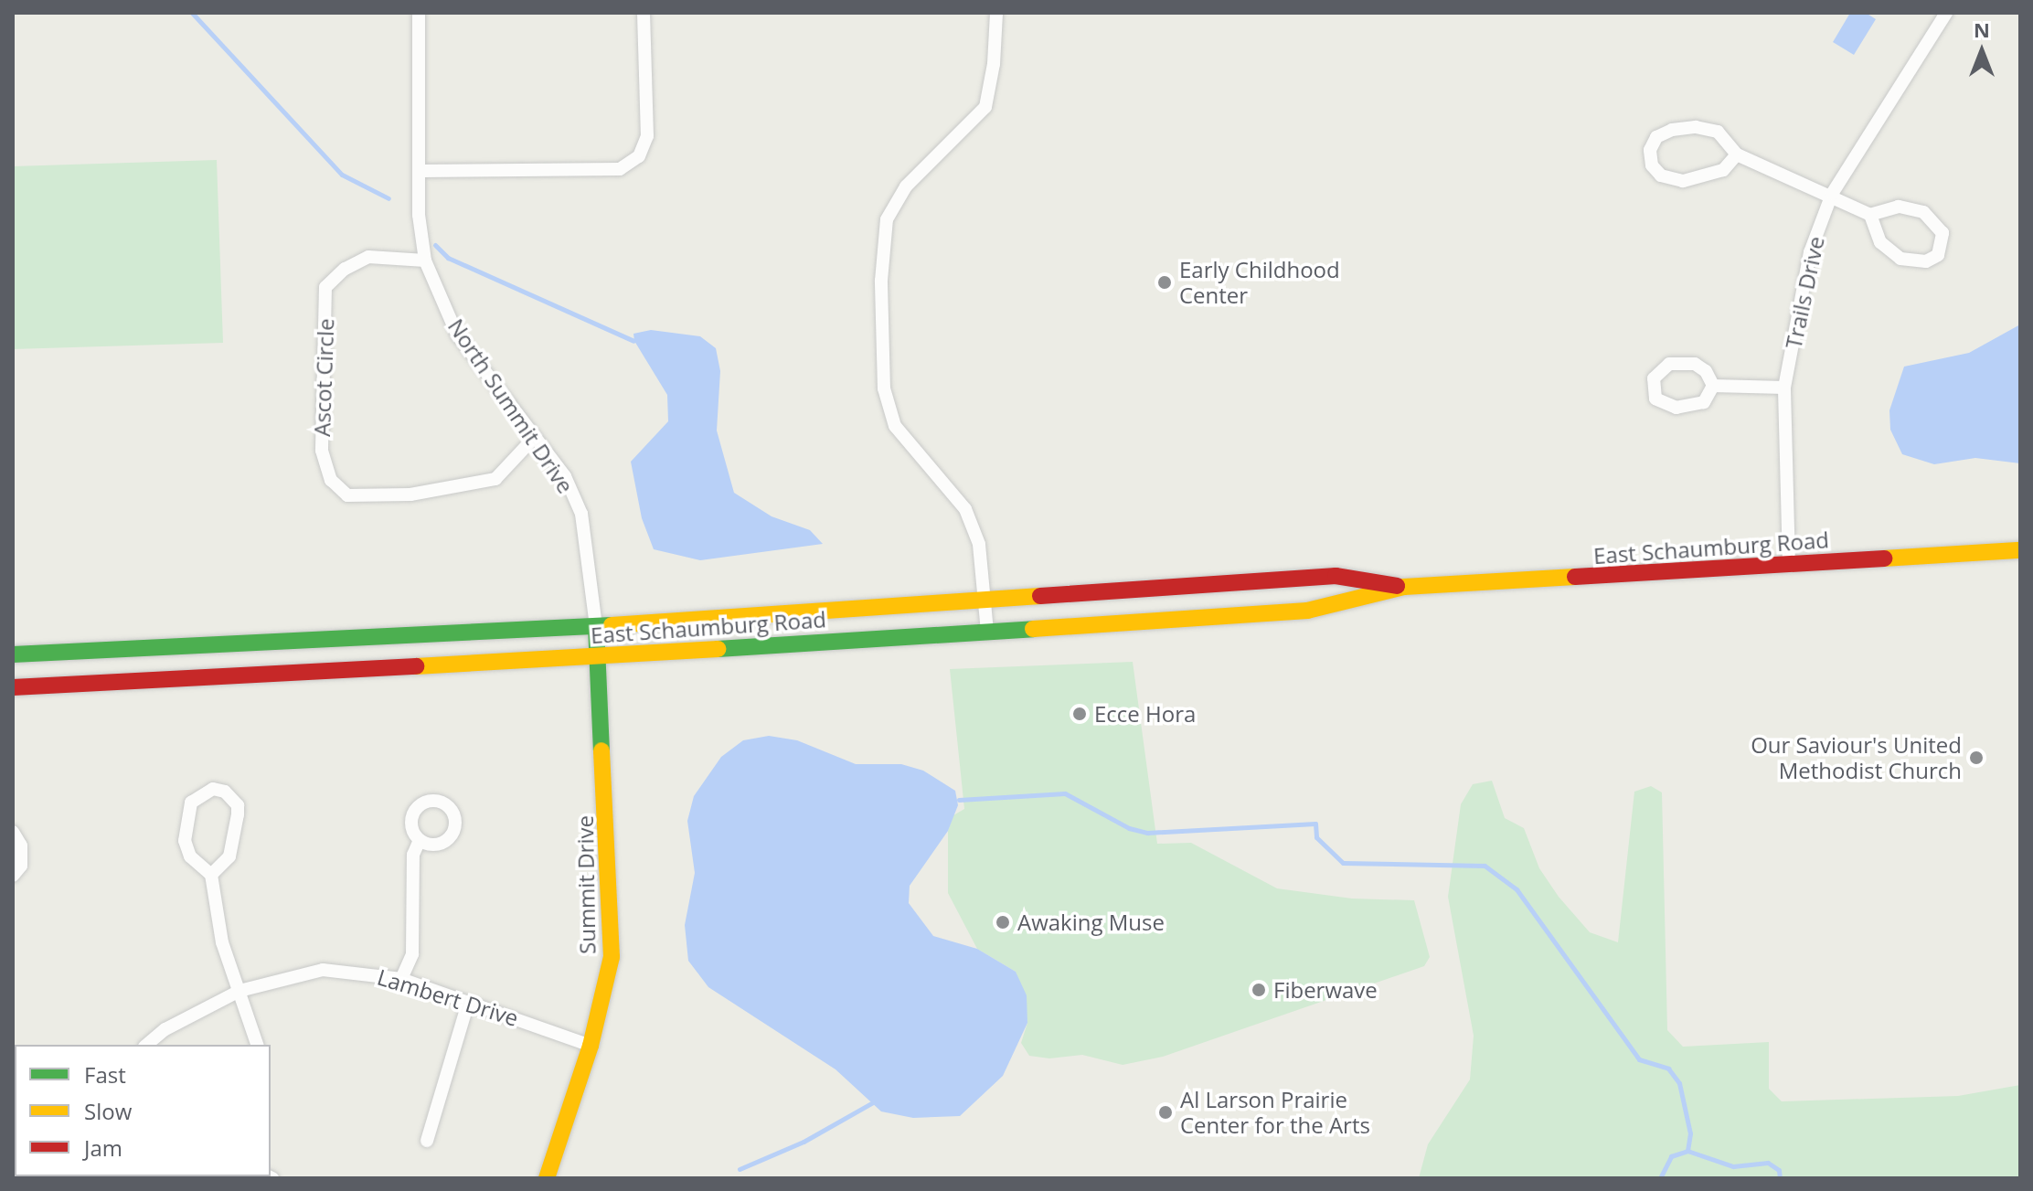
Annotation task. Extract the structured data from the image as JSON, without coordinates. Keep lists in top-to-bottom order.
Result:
{
  "streets": {
    "main road": ["East Schaumburg Road", "Summit Drive"],
    "street": [
      "Trails Drive",
      "Ascot Circle",
      "North Summit Drive",
      "Lambert Drive"
    ]
  },
  "crossings": [
    ["Trails Drive", "East Schaumburg Road"],
    ["Ascot Circle", "North Summit Drive"],
    ["North Summit Drive", "East Schaumburg Road"],
    ["North Summit Drive", "Summit Drive"],
    ["East Schaumburg Road", "Summit Drive"],
    ["Summit Drive", "Lambert Drive"]
  ],
  "places": [
    "Early Childhood Center",
    "Ecce Hora",
    "Our Saviour's United Methodist Church",
    "Awaking Muse",
    "Fiberwave",
    "Al Larson Prairie Center for the Arts"
  ],
  "legend": ["Fast", "Slow", "Jam"],
  "north": "top"
}
